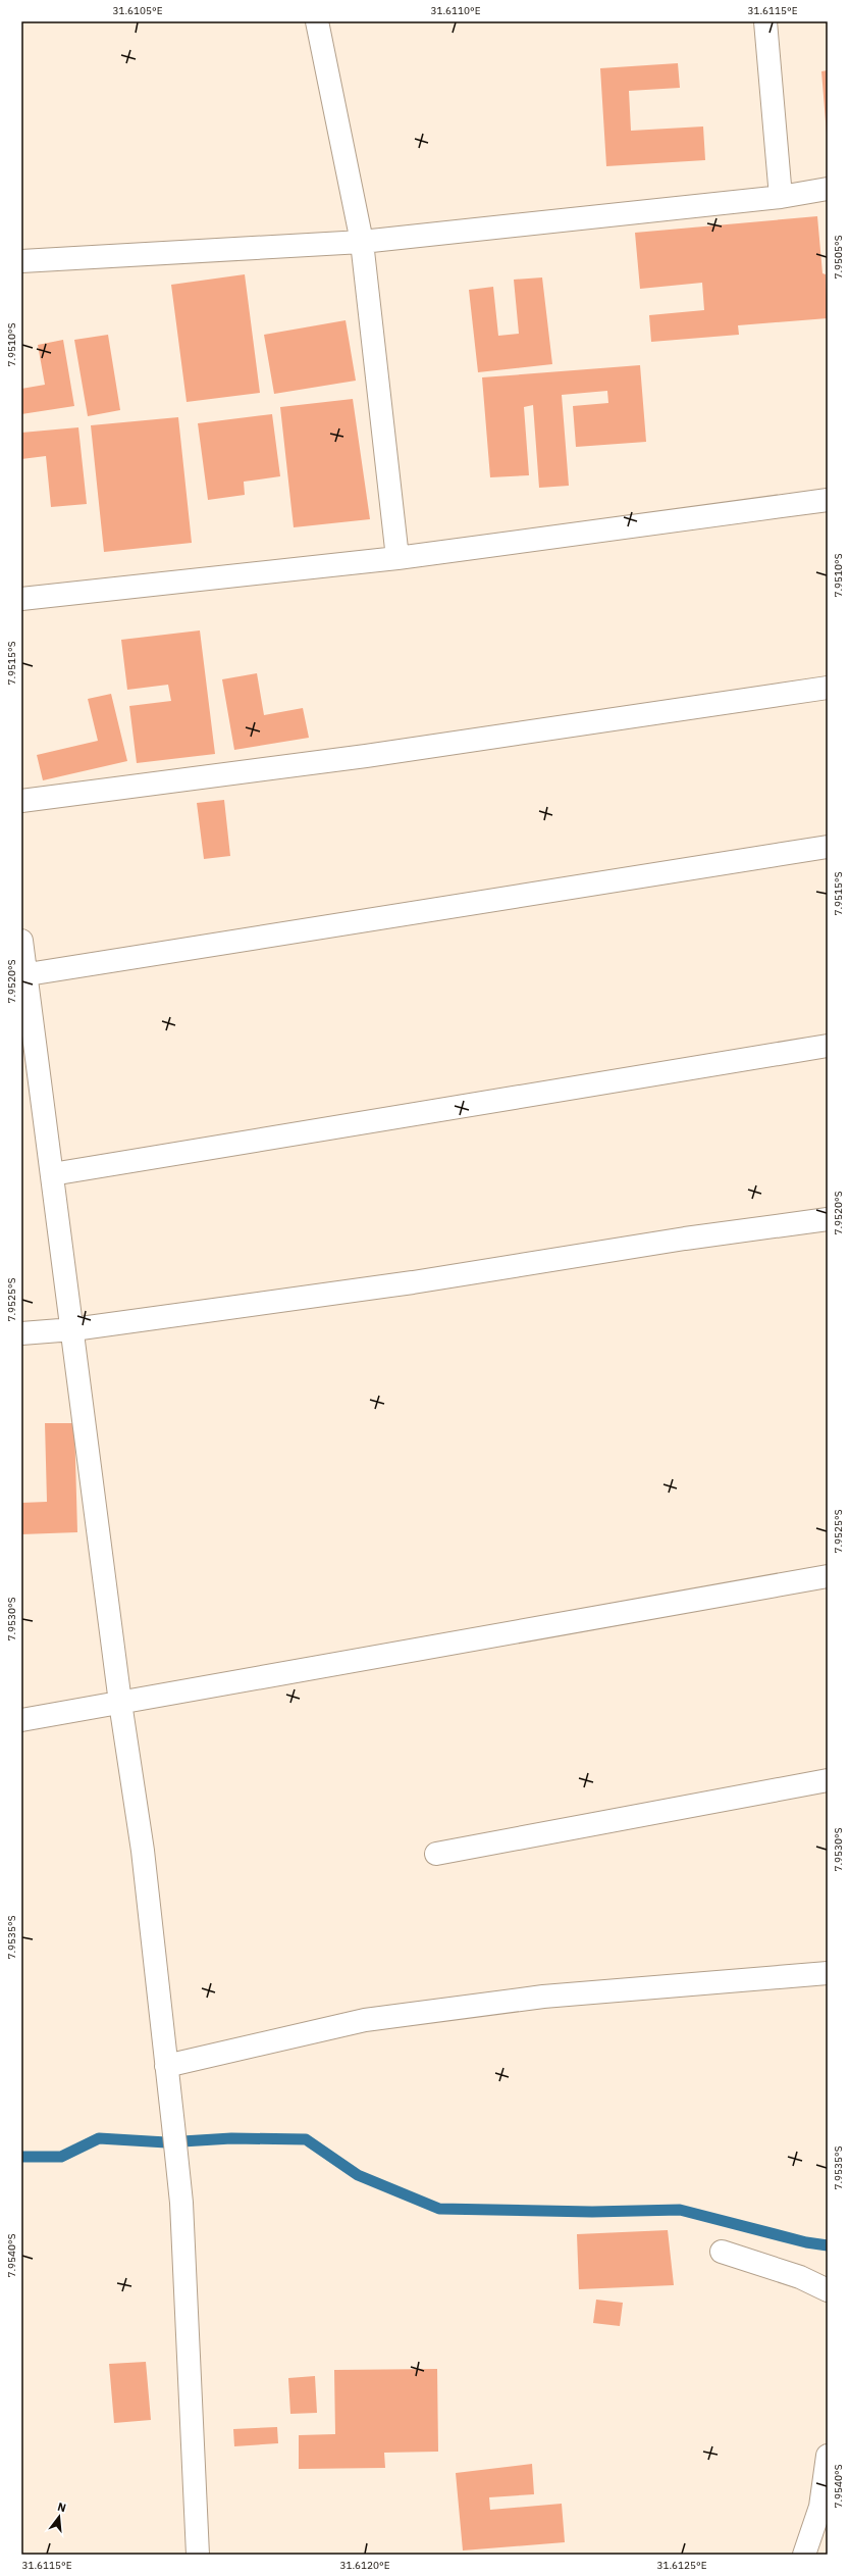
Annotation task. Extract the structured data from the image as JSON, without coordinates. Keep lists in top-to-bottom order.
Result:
{
  "north": "top",
  "coordinates": [
    "31.6105°E",
    "31.6110°E",
    "31.6115°E",
    "7.9505°S",
    "7.9510°S",
    "7.9515°S",
    "7.9520°S",
    "7.9525°S",
    "7.9530°S",
    "7.9535°S",
    "7.9540°S",
    "31.6120°E",
    "31.6125°E"
  ]
}
